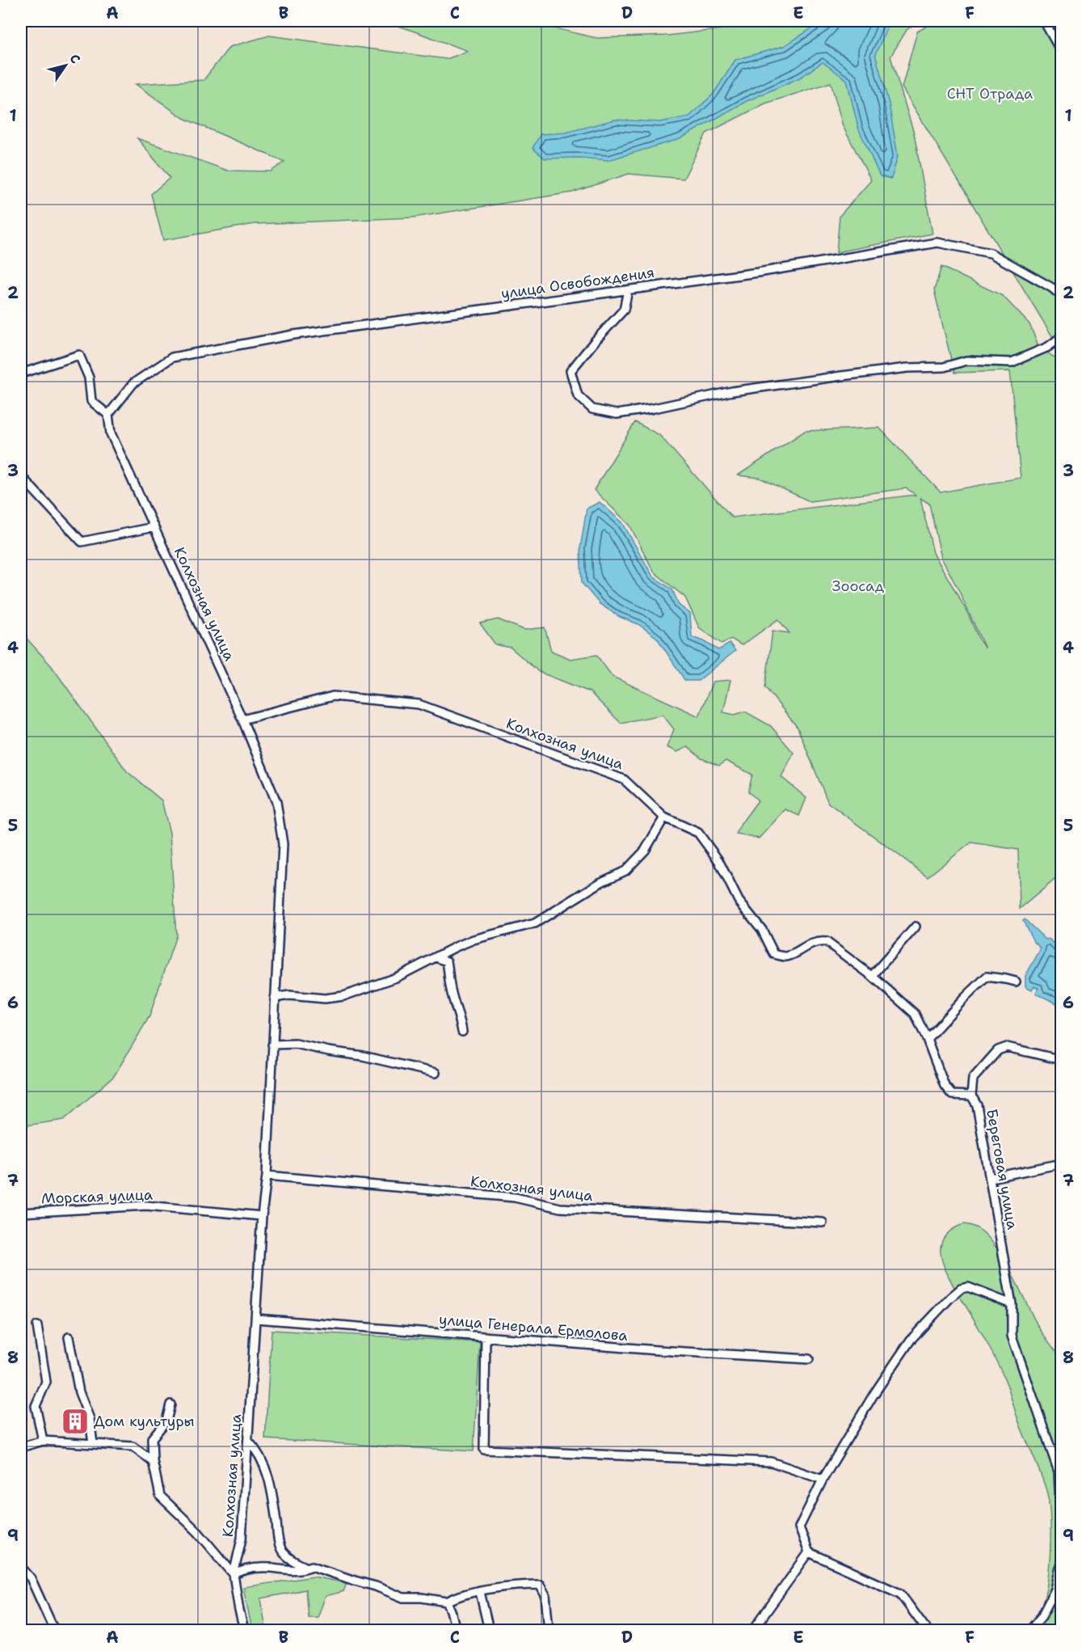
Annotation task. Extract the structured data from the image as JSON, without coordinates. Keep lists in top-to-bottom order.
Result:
{
  "streets": {
    "street": [
      "улица Освобождения",
      "Колхозная улица",
      "Береговая улица",
      "Морская улица",
      "улица Генерала Ермолова"
    ]
  },
  "crossings": [
    ["улица Освобождения", "Колхозная улица"],
    ["Колхозная улица", "Береговая улица"],
    ["Колхозная улица", "Морская улица"],
    ["Колхозная улица", "улица Генерала Ермолова"]
  ],
  "parks": ["СНТ Отрада", "Зоосад"],
  "places": {
    "building": ["Дом культуры"]
  },
  "north": "top right",
  "grid": {
    "columns": [
      "A",
      "B",
      "C",
      "D",
      "E",
      "F"
    ],
    "rows": [
      "1",
      "2",
      "3",
      "4",
      "5",
      "6",
      "7",
      "8",
      "9"
    ]
  }
}
